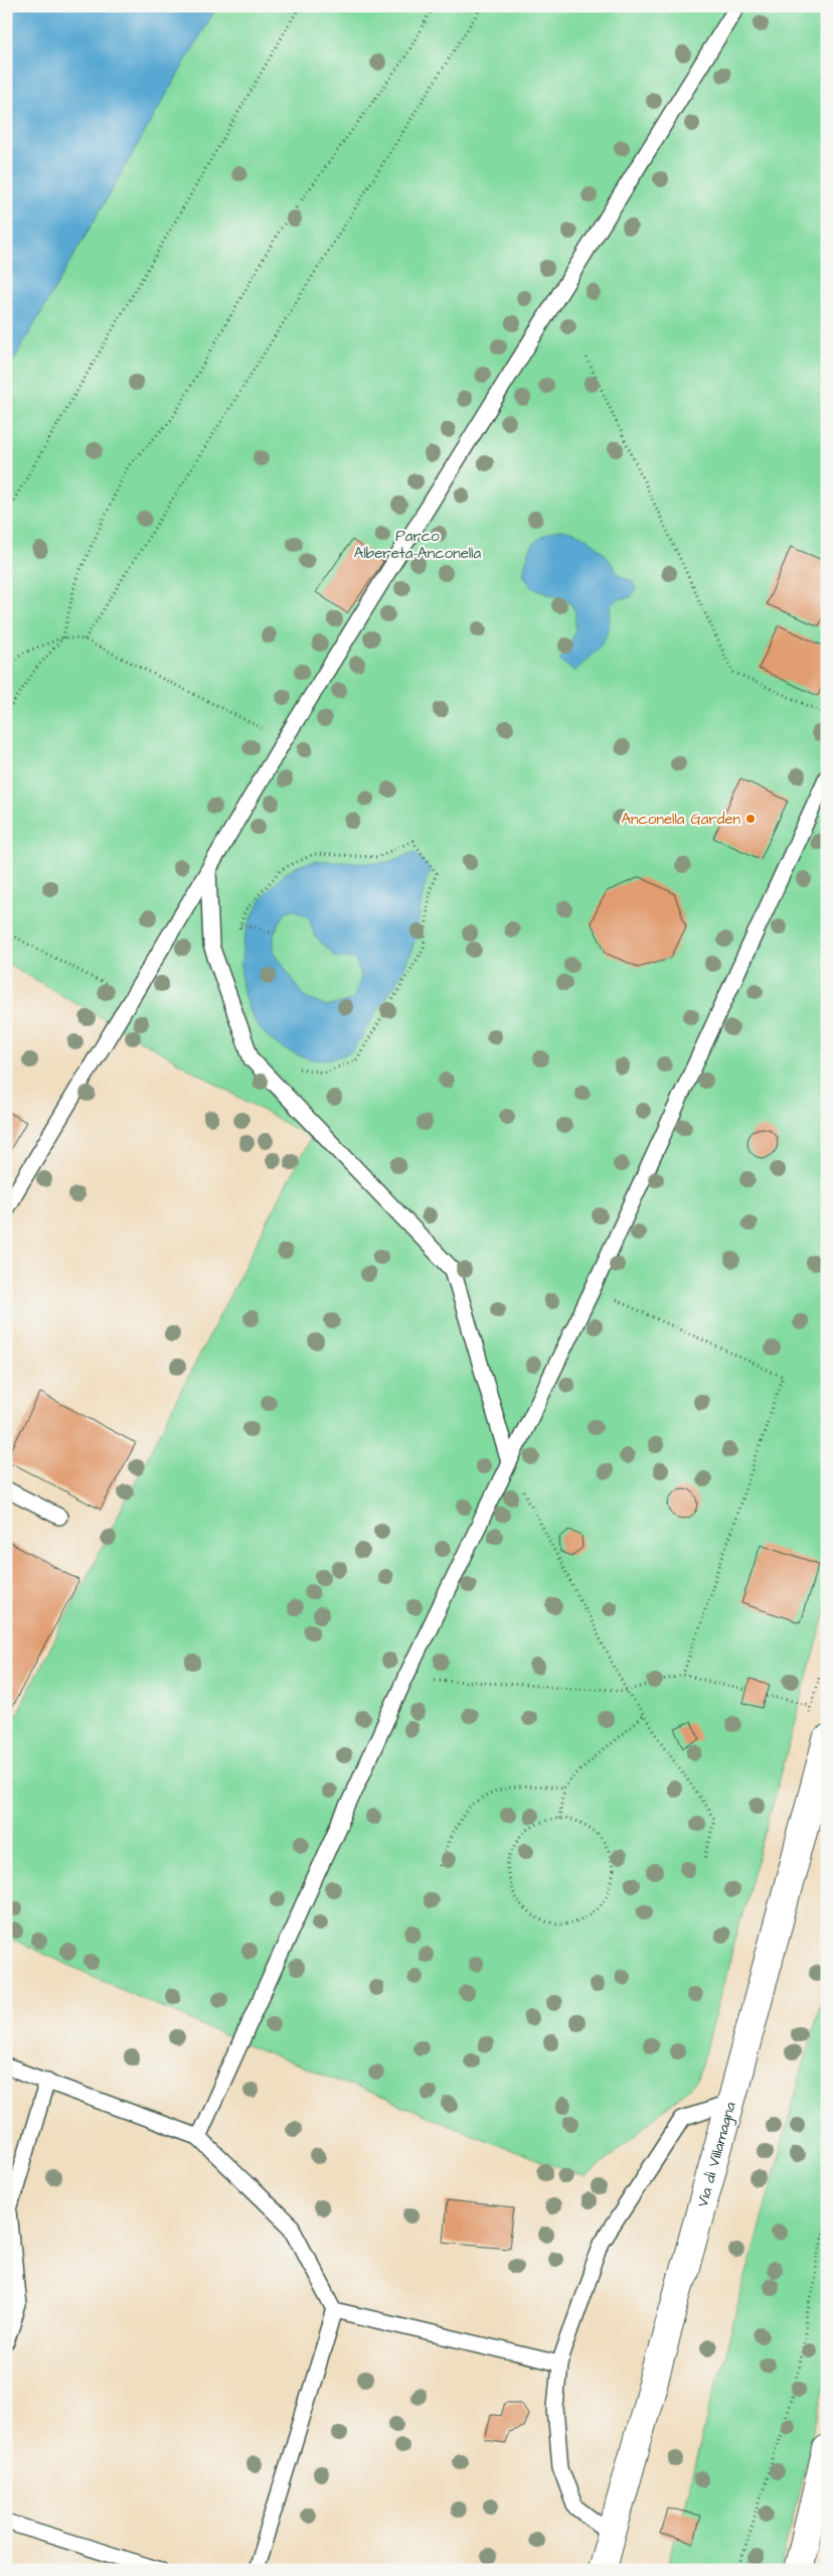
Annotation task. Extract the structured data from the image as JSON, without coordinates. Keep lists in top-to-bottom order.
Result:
{
  "streets": {
    "main road": ["Via di Villamagna"]
  },
  "parks": ["Parco Albereta-Anconella"],
  "places": ["Anconella Garden"]
}
